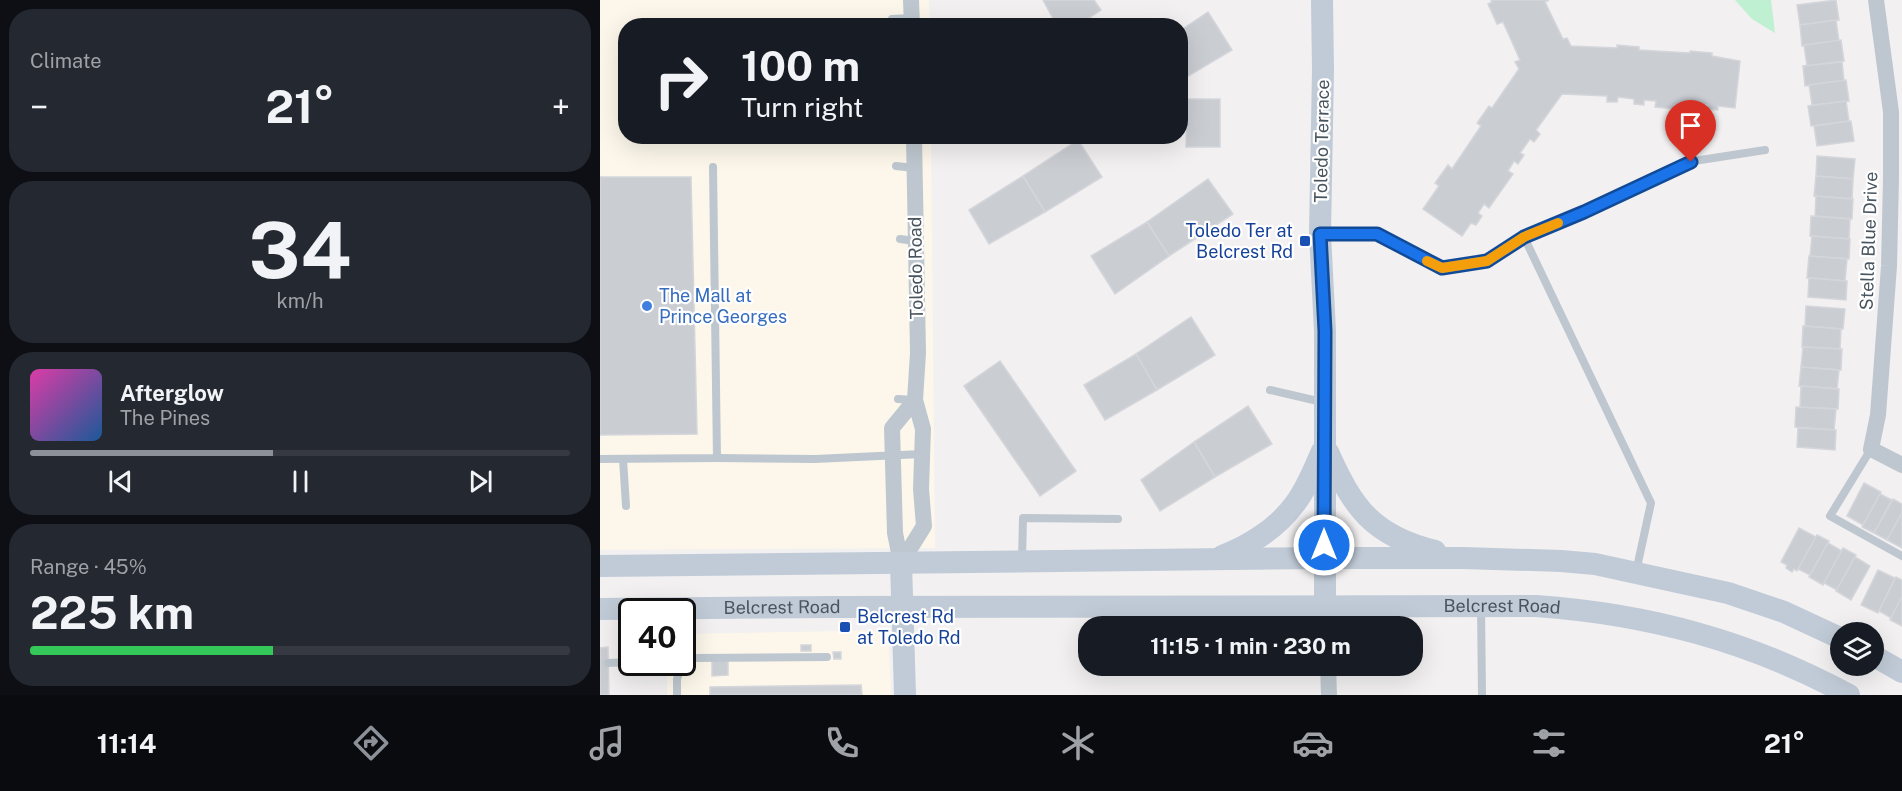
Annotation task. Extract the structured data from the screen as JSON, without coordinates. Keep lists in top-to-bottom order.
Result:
{
  "streets": {
    "main road": ["Toledo Terrace", "Belcrest Road"],
    "street": ["Stella Blue Drive", "Toledo Road"]
  },
  "crossings": [
    ["Toledo Terrace", "Belcrest Road"]
  ],
  "places": {
    "transit": ["Toledo Ter at Belcrest Rd", "Belcrest Rd at Toledo Rd"],
    "other": ["The Mall at Prince Georges"]
  },
  "page": {
    "tile": [
      "Climate",
      ["34", "km/h"],
      ["Range · 45%", "225 km"]
    ],
    "turn": ["100 m", "Turn right"],
    "heat": ["−", "21°", "+"],
    "song": ["Afterglow", "The Pines"],
    "limit": "40",
    "trip": "11:15 · 1 min · 230 m",
    "tabs": ["11:14", "21°"]
  }
}
